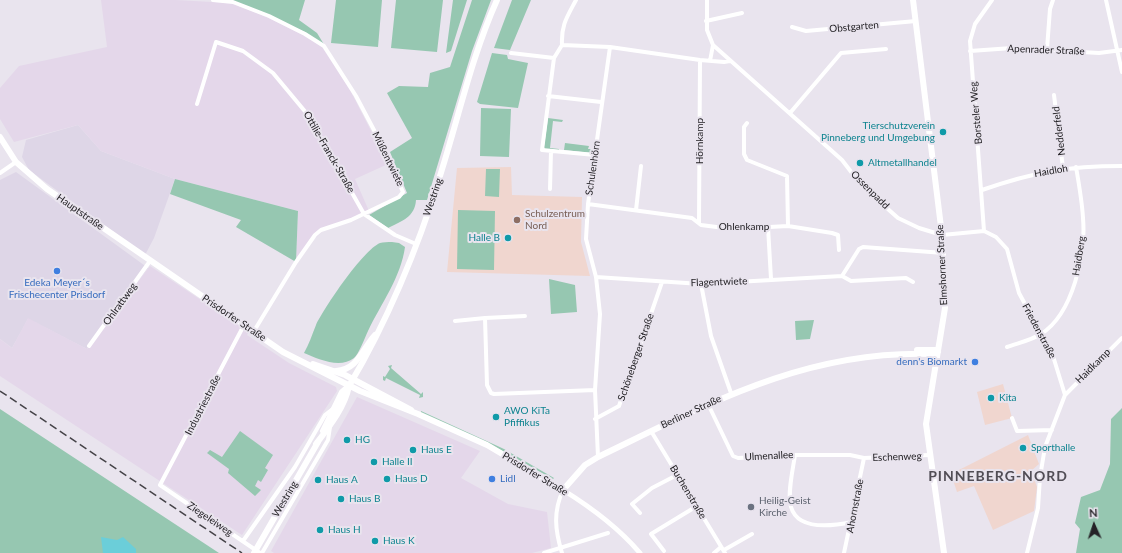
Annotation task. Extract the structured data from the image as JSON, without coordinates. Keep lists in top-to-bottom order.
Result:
{
  "streets": {
    "main road": [
      "Westring",
      "Hauptstraße",
      "Elmshorner Straße",
      "Prisdorfer Straße",
      "Berliner Straße"
    ],
    "street": [
      "Obstgarten",
      "Apenrader Straße",
      "Borsteler Weg",
      "Nedderfeld",
      "Hörnkamp",
      "Ottilie-Franck-Straße",
      "Müßentwiete",
      "Schulenhörn",
      "Haidloh",
      "Ossenpadd",
      "Ohlenkamp",
      "Haidberg",
      "Flagentwiete",
      "Ohlrattweg",
      "Friedenstraße",
      "Schöneberger Straße",
      "Haidkamp",
      "Industriestraße",
      "Ulmenallee",
      "Eschenweg",
      "Buchenstraße",
      "Ahornstraße",
      "Ziegeleiweg"
    ]
  },
  "crossings": [
    ["Obstgarten", "Elmshorner Straße"],
    ["Apenrader Straße", "Borsteler Weg"],
    ["Borsteler Weg", "Haidloh"],
    ["Borsteler Weg", "Friedenstraße"],
    ["Nedderfeld", "Haidloh"],
    ["Hörnkamp", "Ohlenkamp"],
    ["Ottilie-Franck-Straße", "Müßentwiete"],
    ["Ottilie-Franck-Straße", "Westring"],
    ["Müßentwiete", "Prisdorfer Straße"],
    ["Schulenhörn", "Ohlenkamp"],
    ["Schulenhörn", "Flagentwiete"],
    ["Schulenhörn", "Schöneberger Straße"],
    ["Schulenhörn", "Berliner Straße"],
    ["Haidloh", "Haidberg"],
    ["Ossenpadd", "Elmshorner Straße"],
    ["Westring", "Prisdorfer Straße"],
    ["Hauptstraße", "Ohlrattweg"],
    ["Hauptstraße", "Prisdorfer Straße"],
    ["Haidberg", "Friedenstraße"],
    ["Elmshorner Straße", "Berliner Straße"],
    ["Elmshorner Straße", "Eschenweg"],
    ["Flagentwiete", "Schöneberger Straße"],
    ["Prisdorfer Straße", "Industriestraße"],
    ["Prisdorfer Straße", "Berliner Straße"],
    ["Friedenstraße", "Haidkamp"],
    ["Industriestraße", "Ziegeleiweg"],
    ["Berliner Straße", "Ulmenallee"],
    ["Berliner Straße", "Buchenstraße"],
    ["Ulmenallee", "Eschenweg"],
    ["Ulmenallee", "Ahornstraße"],
    ["Eschenweg", "Ahornstraße"]
  ],
  "districts": ["PINNEBERG-NORD"],
  "places": [
    "Tierschutzverein Pinneberg und Umgebung",
    "Altmetallhandel",
    "Schulzentrum Nord",
    "Halle B",
    "Edeka Meyer´s Frischecenter Prisdorf",
    "denn's Biomarkt",
    "Kita",
    "AWO KiTa Pfiffikus",
    "HG",
    "Sporthalle",
    "Haus E",
    "Halle II",
    "Haus D",
    "Lidl",
    "Haus A",
    "Haus B",
    "Heilig-Geist Kirche",
    "Haus H",
    "Haus K"
  ],
  "north": "top"
}
